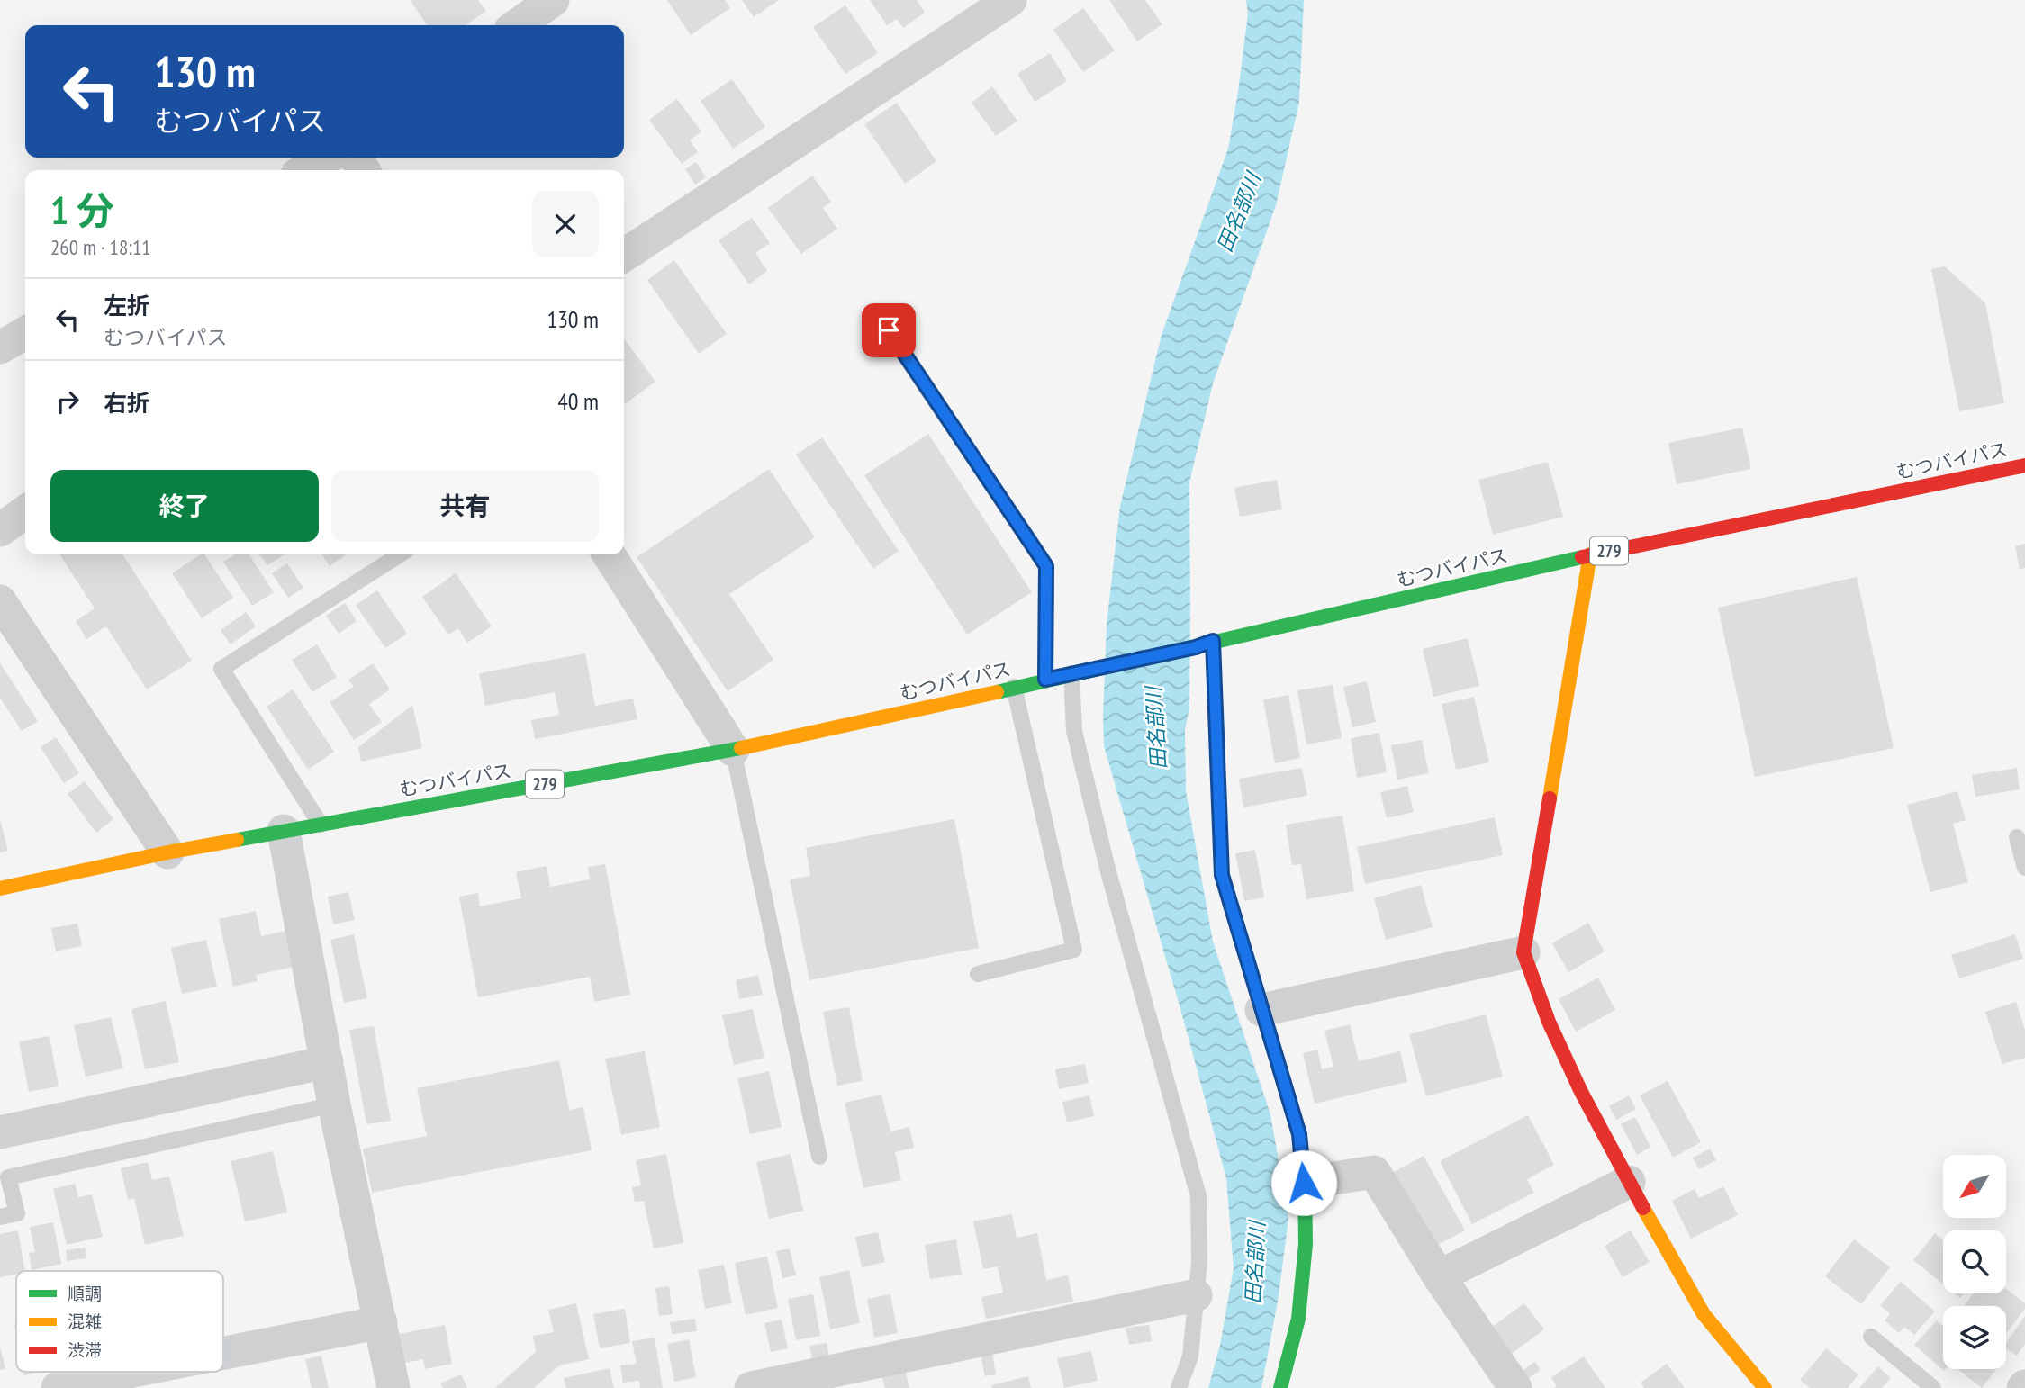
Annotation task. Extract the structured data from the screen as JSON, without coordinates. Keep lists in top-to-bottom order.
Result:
{
  "streets": {
    "main road": ["むつバイパス", "279"]
  },
  "water": ["田名部川"],
  "legend": ["順調", "混雑", "渋滞"],
  "north": "bottom left",
  "page": {
    "turn": ["130 m", "むつバイパス"],
    "heading": ["1 分", "260 m · 18:11"],
    "list": [
      {
        "name": "左折",
        "note": "むつバイパス",
        "value": "130 m"
      },
      {
        "name": "右折",
        "value": "40 m"
      }
    ],
    "buttons": ["終了", "共有"]
  }
}
